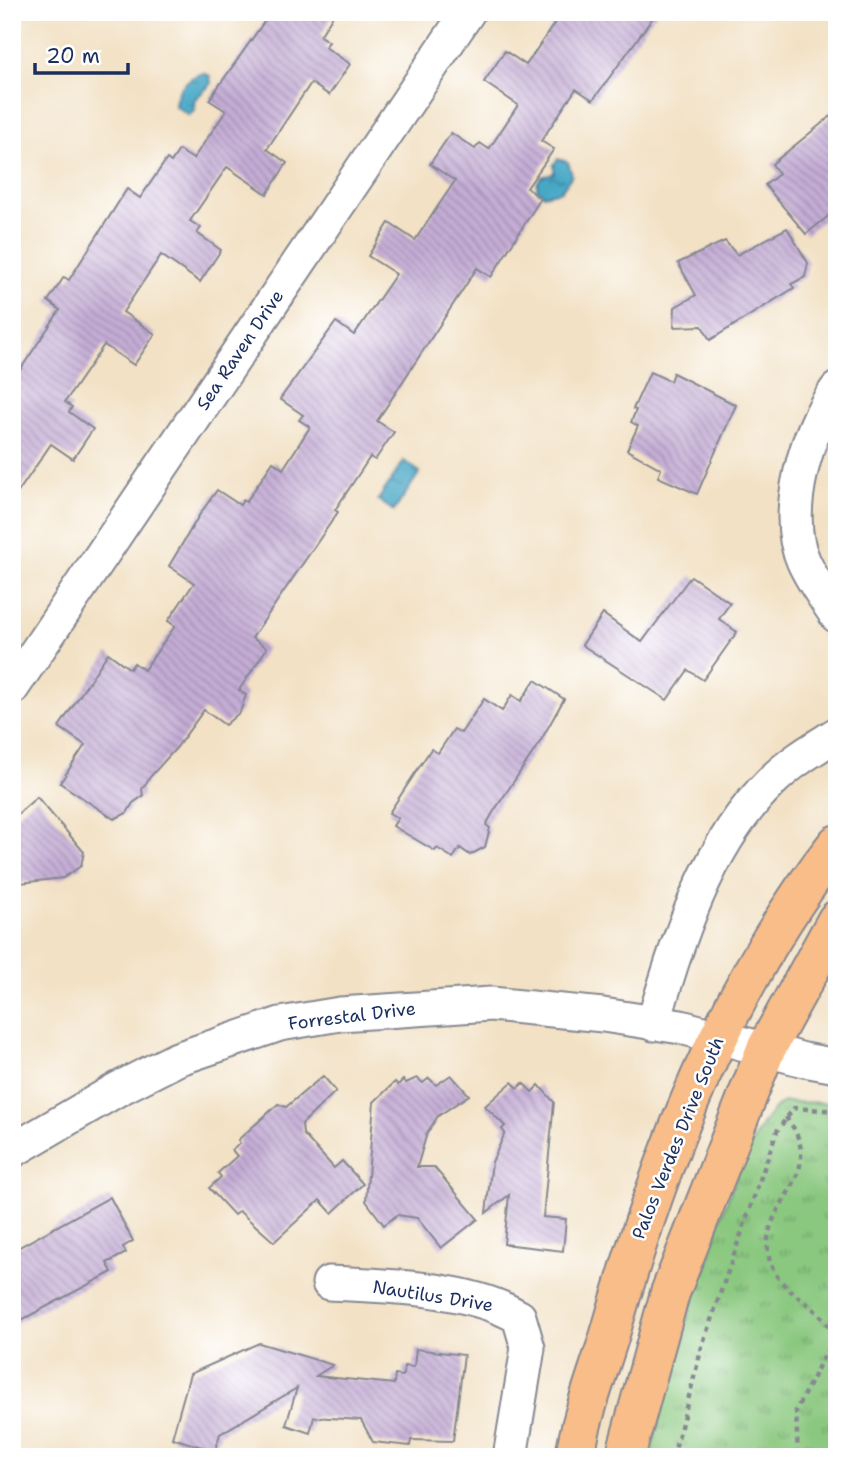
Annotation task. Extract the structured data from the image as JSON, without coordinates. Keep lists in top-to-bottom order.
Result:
{
  "streets": {
    "main road": ["Palos Verdes Drive South"],
    "street": ["Sea Raven Drive", "Forrestal Drive", "Nautilus Drive"]
  },
  "crossings": [
    ["Forrestal Drive", "Palos Verdes Drive South"]
  ],
  "scale_bar": "20 m"
}
